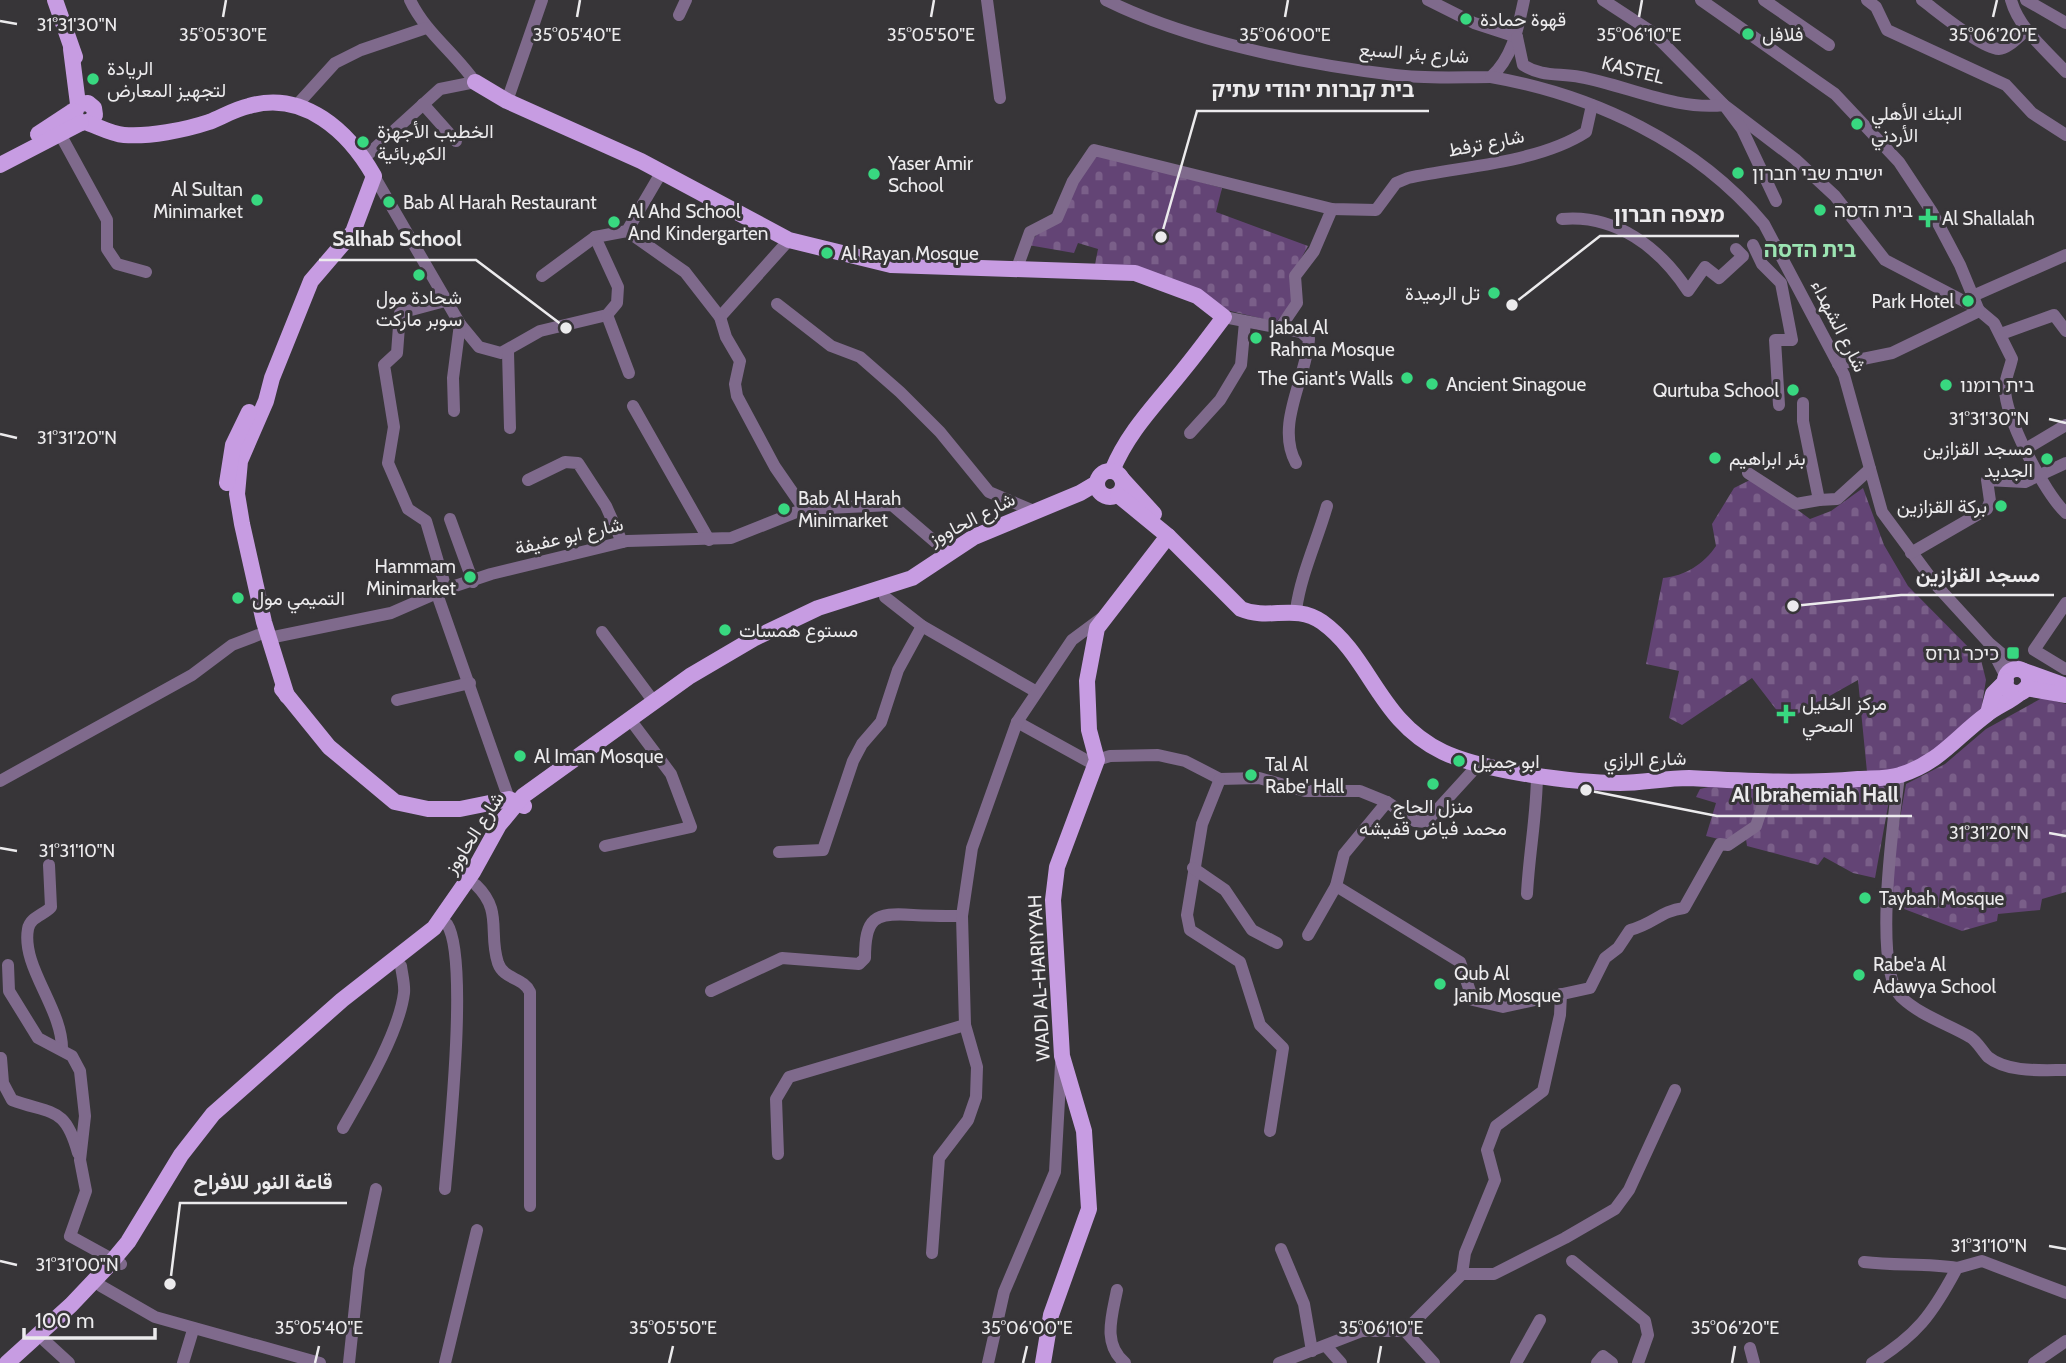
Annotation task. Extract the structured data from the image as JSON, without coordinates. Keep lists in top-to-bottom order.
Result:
{
  "streets": {
    "main road": ["شارع الحاووز", "شارع الرازي", "WADI AL-HARIYYAH"],
    "street": [
      "شارع بئر السبع",
      "KASTEL",
      "شارع ترفط",
      "شارع الشهداء",
      "شارع ابو عفيفة"
    ]
  },
  "crossings": [
    ["شارع بئر السبع", "KASTEL"],
    ["شارع بئر السبع", "شارع الشهداء"],
    ["شارع ترفط", "شارع الشهداء"],
    ["شارع الشهداء", "شارع الرازي"],
    ["شارع الحاووز", "شارع ابو عفيفة"]
  ],
  "districts": ["בית הדסה"],
  "places": {
    "other": [
      "قهوة حمادة",
      "فلافل",
      "الريادة لتجهيز المعارض",
      "البنك الأهلي الأردني",
      "الخطيب الأجهزة الكهربائية",
      "ישיבת שבי חברון",
      "Yaser Amir School",
      "Al Sultan Minimarket",
      "Bab Al Harah Restaurant",
      "בית הדסה",
      "Al Ahd School And Kindergarten",
      "בית קברות יהודי עתיק",
      "Al Rayan Mosque",
      "شحادة مول سوبر ماركت",
      "تل الرميدة",
      "Park Hotel",
      "מצפה חברון",
      "Salhab School",
      "Jabal Al Rahma Mosque",
      "The Giant's Walls",
      "Ancient Sinagoue",
      "בית רומנו",
      "Qurtuba School",
      "بئر ابراهيم",
      "مسجد القزازين الجديد",
      "بركة القزازين",
      "Bab Al Harah Minimarket",
      "Hammam Minimarket",
      "التميمي مول",
      "مسجد القزازين",
      "مستوع همسات",
      "Al Iman Mosque",
      "ابو جميل",
      "Tal Al Rabe' Hall",
      "منزل الحاج محمد فياض قفيشه",
      "Al Ibrahemiah Hall",
      "Taybah Mosque",
      "Rabe'a Al Adawya School",
      "Qub Al Janib Mosque",
      "قاعة النور للافراح"
    ],
    "health": ["Al Shallalah", "مركز الخليل الصحي"],
    "transit": ["כיכר גרוס"]
  },
  "scale_bar": "100 m",
  "coordinates": [
    "31°31'30\"N",
    "35°05'30\"E",
    "35°05'50\"E",
    "35°05'40\"E",
    "35°06'00\"E",
    "35°06'10\"E",
    "35°06'20\"E",
    "31°31'20\"N",
    "31°31'10\"N",
    "31°31'00\"N"
  ]
}
